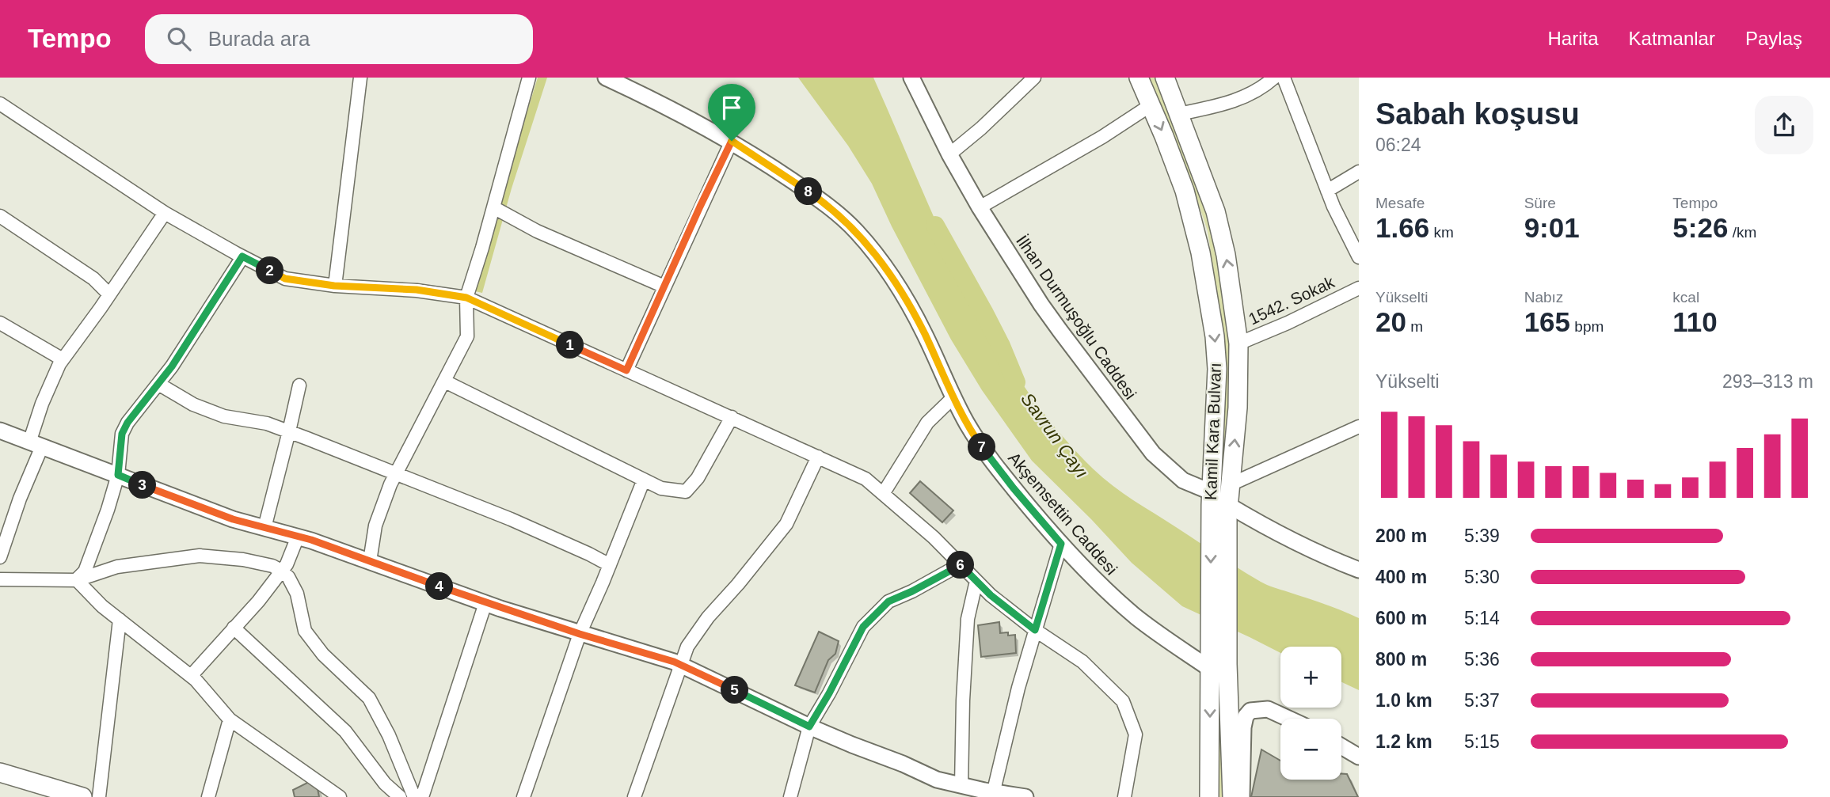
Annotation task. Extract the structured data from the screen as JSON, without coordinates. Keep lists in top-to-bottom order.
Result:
{
  "streets": {
    "main road": ["Kamil Kara Bulvarı"],
    "street": ["1542. Sokak", "İlhan Durmuşoğlu Caddesi", "Akşemsettin Caddesi"]
  },
  "crossings": [
    ["1542. Sokak", "Kamil Kara Bulvarı"],
    ["İlhan Durmuşoğlu Caddesi", "Kamil Kara Bulvarı"],
    ["Kamil Kara Bulvarı", "Akşemsettin Caddesi"]
  ],
  "water": ["Savrun Çayı"],
  "page": {
    "header": "Tempo",
    "search": "Burada ara",
    "nav": ["Harita", "Katmanlar", "Paylaş"],
    "heading": ["Sabah koşusu", "06:24"],
    "stats": [
      ["Mesafe", "1.66 km"],
      ["Süre", "9:01"],
      ["Tempo", "5:26 /km"],
      ["Yükselti", "20 m"],
      ["Nabız", "165 bpm"],
      ["kcal", "110"]
    ],
    "pins": [
      "8",
      "2",
      "1",
      "7",
      "3",
      "6",
      "4",
      "5"
    ],
    "chart": ["Yükselti", "293–313 m"],
    "list": [
      {
        "name": "200 m",
        "note": "5:39"
      },
      {
        "name": "400 m",
        "note": "5:30"
      },
      {
        "name": "600 m",
        "note": "5:14"
      },
      {
        "name": "800 m",
        "note": "5:36"
      },
      {
        "name": "1.0 km",
        "note": "5:37"
      },
      {
        "name": "1.2 km",
        "note": "5:15"
      }
    ],
    "map_buttons": ["+", "−"]
  }
}
